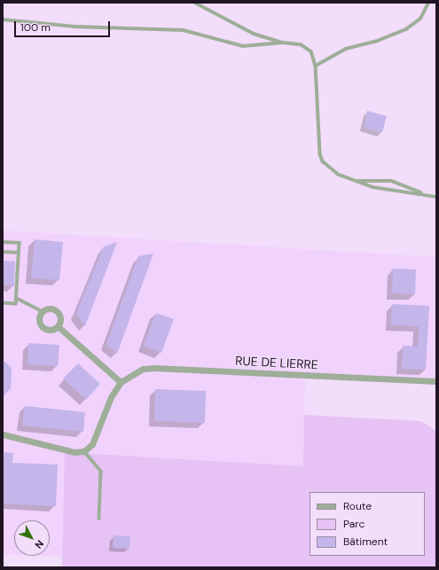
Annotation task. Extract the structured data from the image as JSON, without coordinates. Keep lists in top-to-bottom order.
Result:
{
  "streets": {
    "street": ["RUE DE LIERRE"]
  },
  "legend": ["Route", "Parc", "Bâtiment"],
  "scale_bar": "100 m",
  "north": "bottom right"
}
